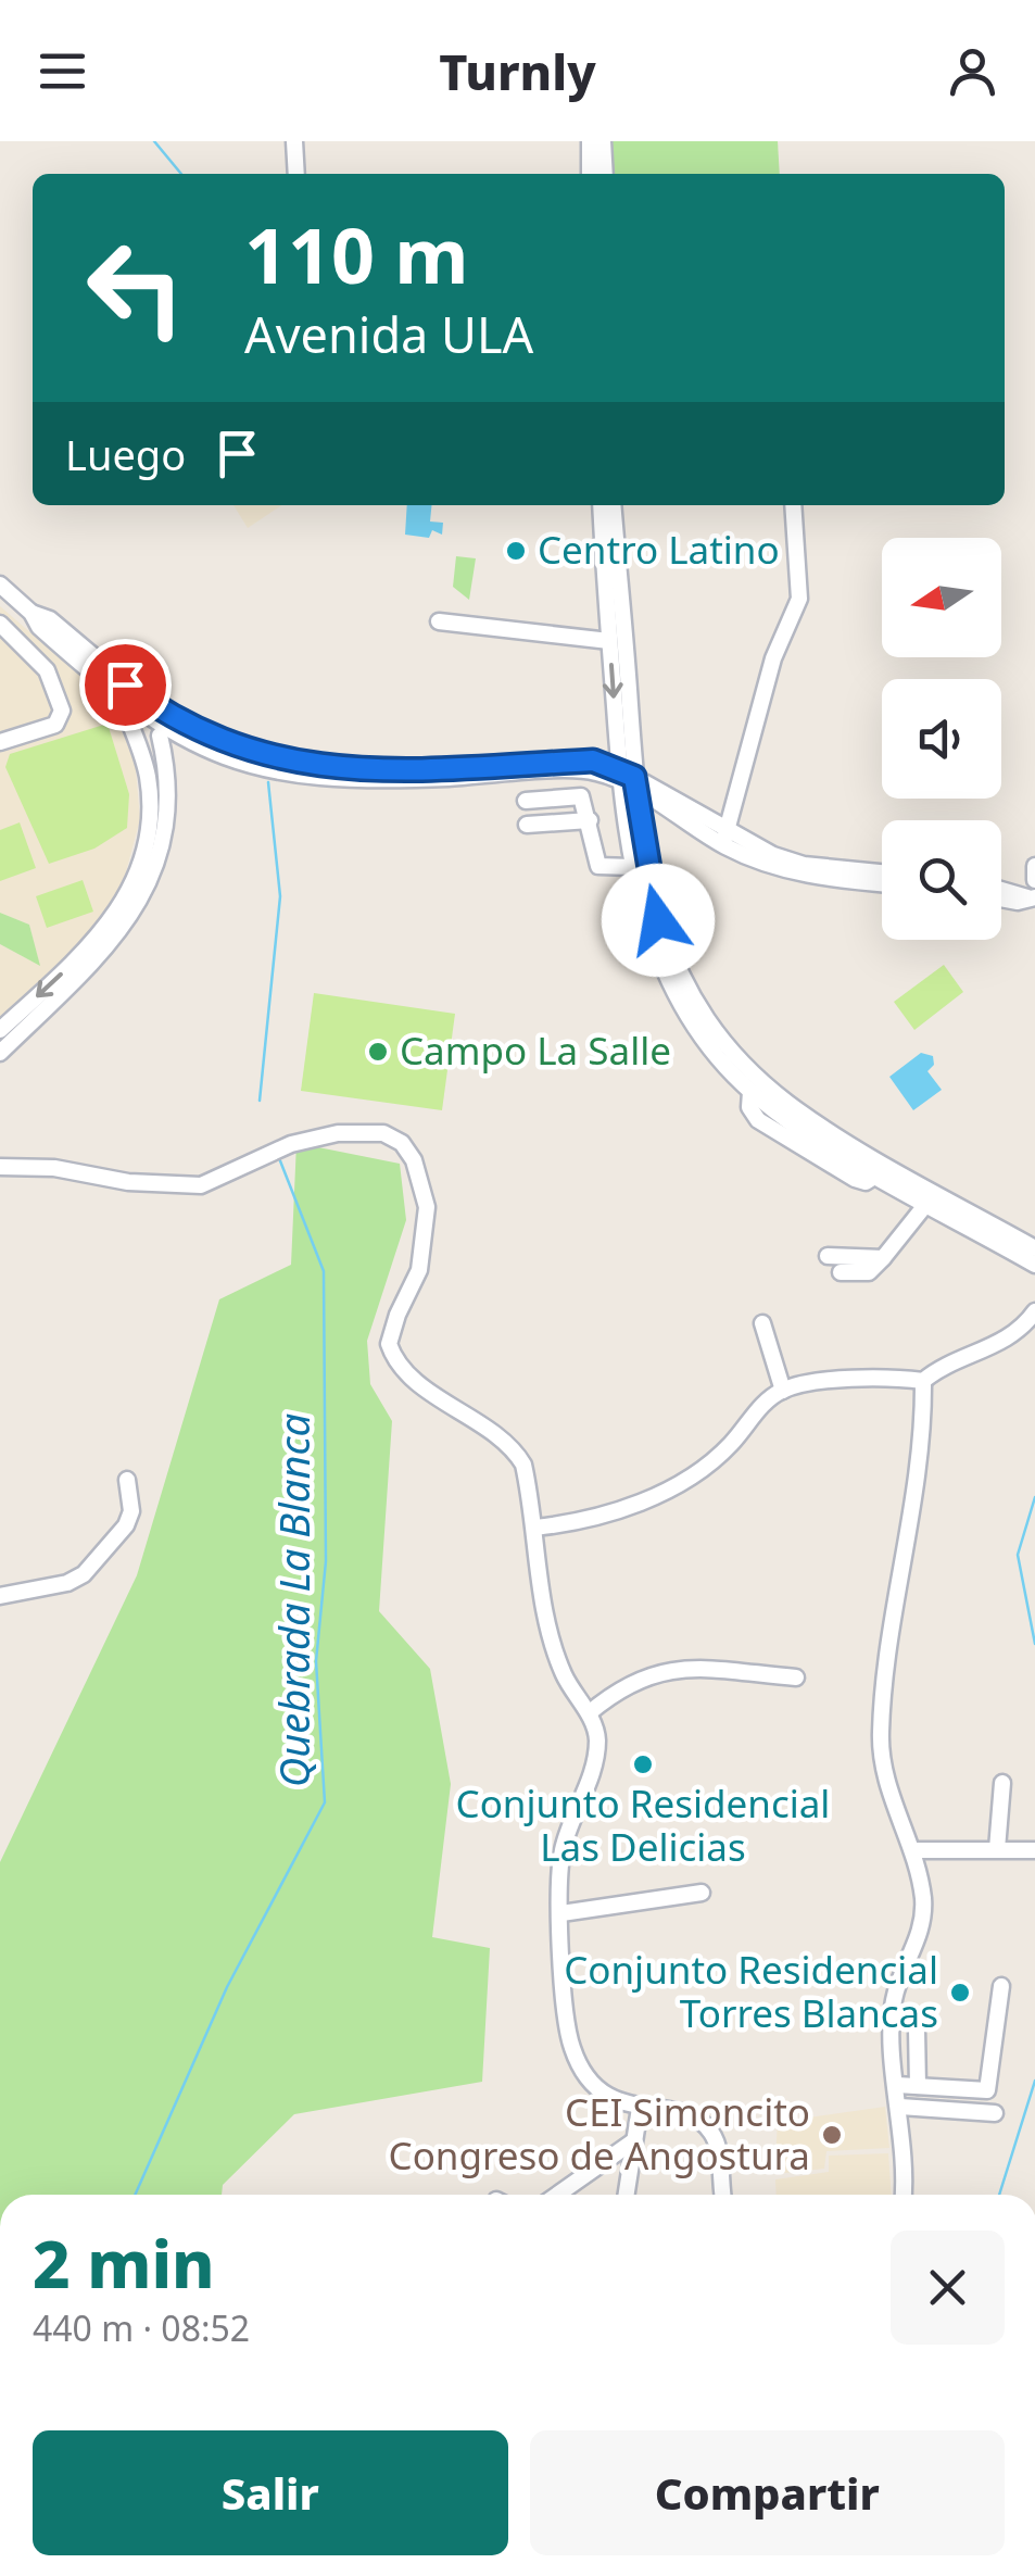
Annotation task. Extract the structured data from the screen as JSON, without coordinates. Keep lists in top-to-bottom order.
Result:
{
  "water": ["Quebrada La Blanca"],
  "places": [
    "Centro Latino",
    "Campo La Salle",
    "Conjunto Residencial Las Delicias",
    "Conjunto Residencial Torres Blancas",
    "CEI Simoncito Congreso de Angostura"
  ],
  "north": "left",
  "page": {
    "header": "Turnly",
    "turn": ["110 m", "Avenida ULA"],
    "then": "Luego",
    "heading": ["2 min", "440 m · 08:52"],
    "buttons": ["Salir", "Compartir"]
  }
}
